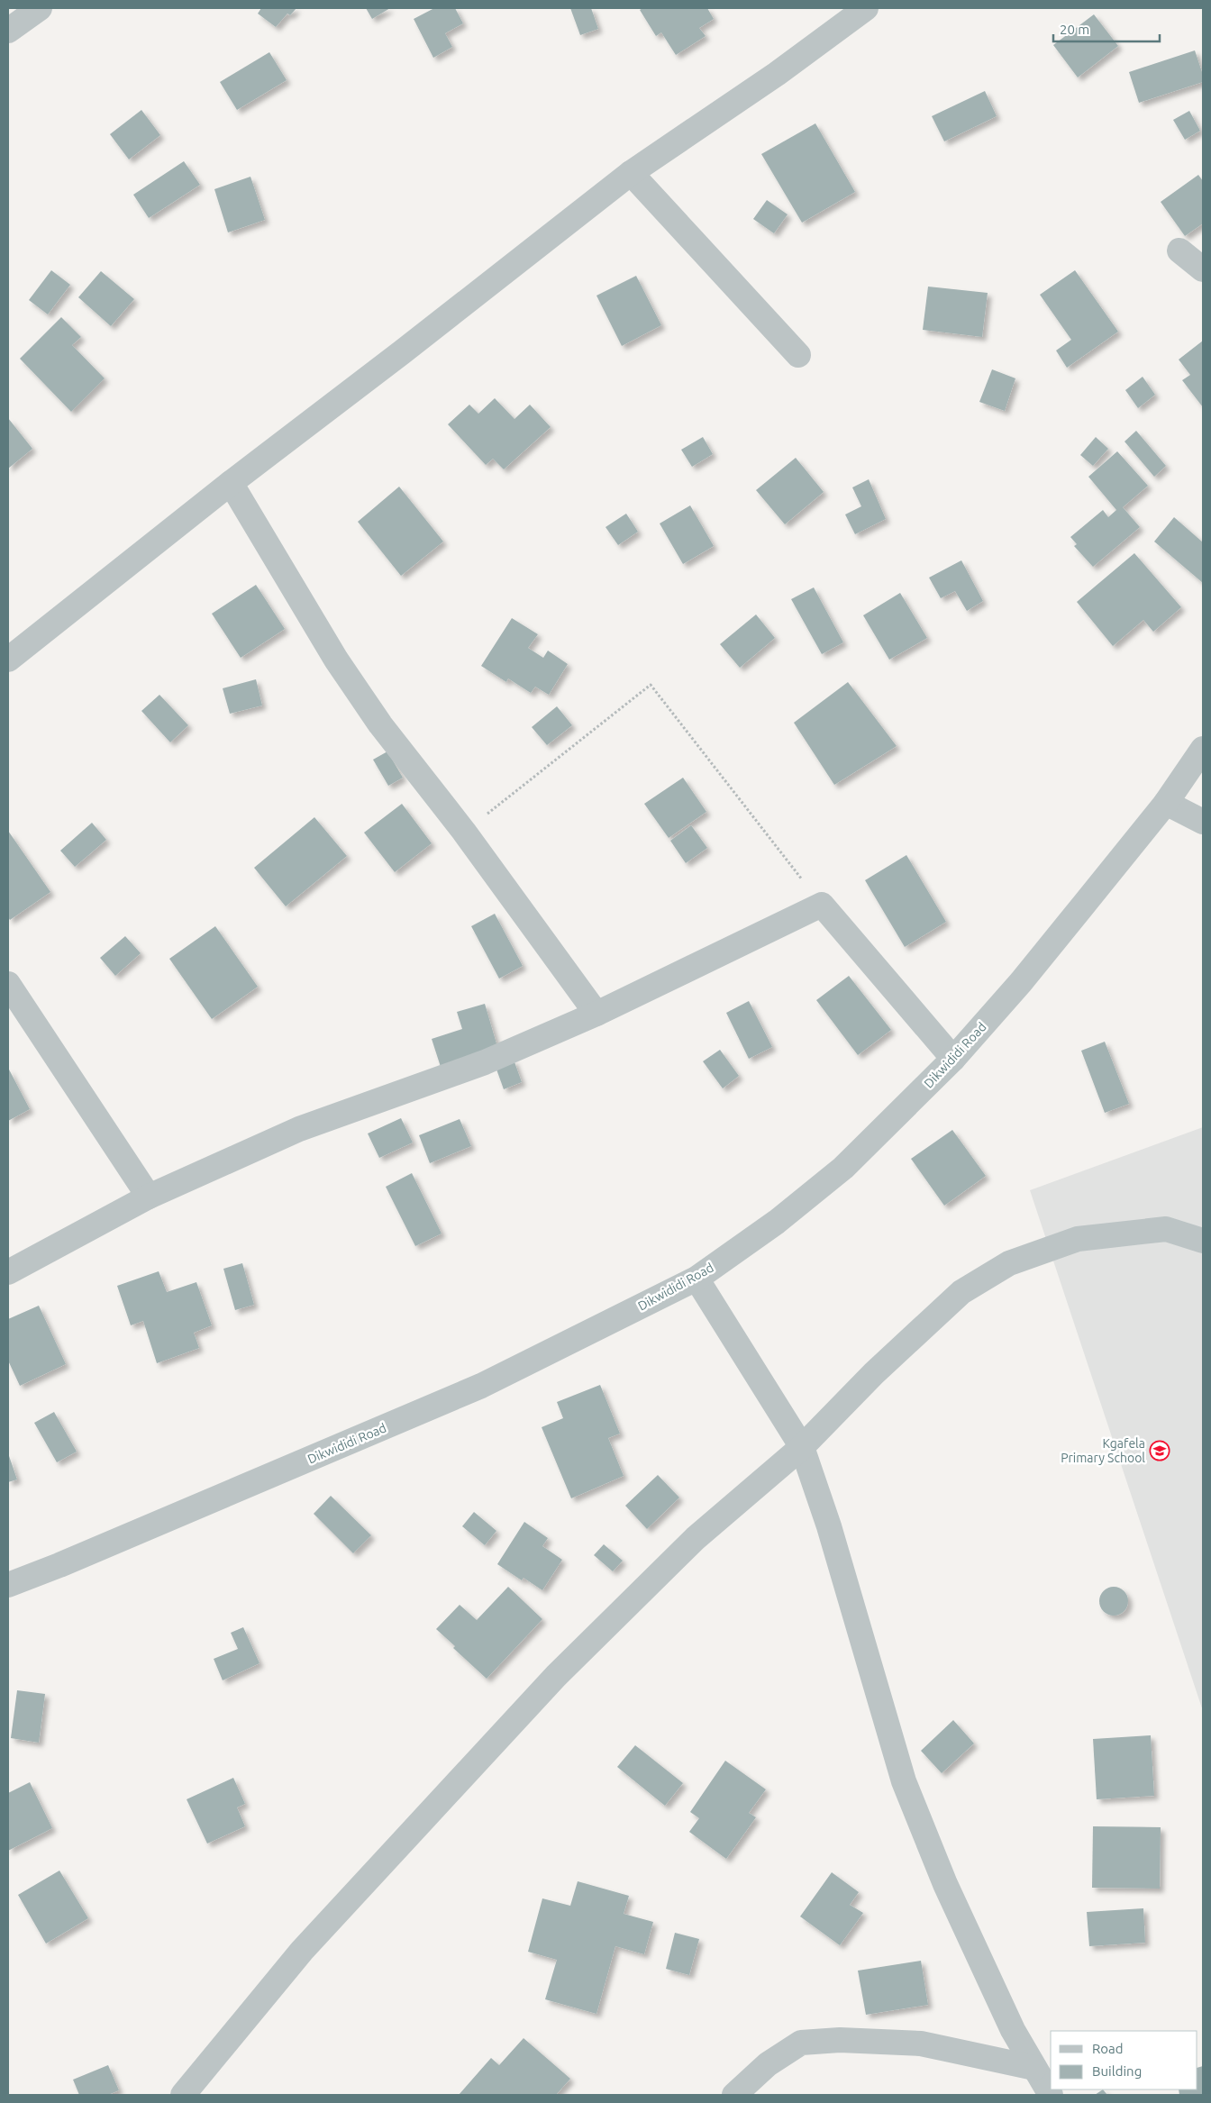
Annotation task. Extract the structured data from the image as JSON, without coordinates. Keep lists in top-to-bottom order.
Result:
{
  "streets": {
    "street": ["Dikwididi Road"]
  },
  "places": {
    "school or university": ["Kgafela Primary School"]
  },
  "legend": ["Road", "Building"],
  "scale_bar": "20 m"
}
